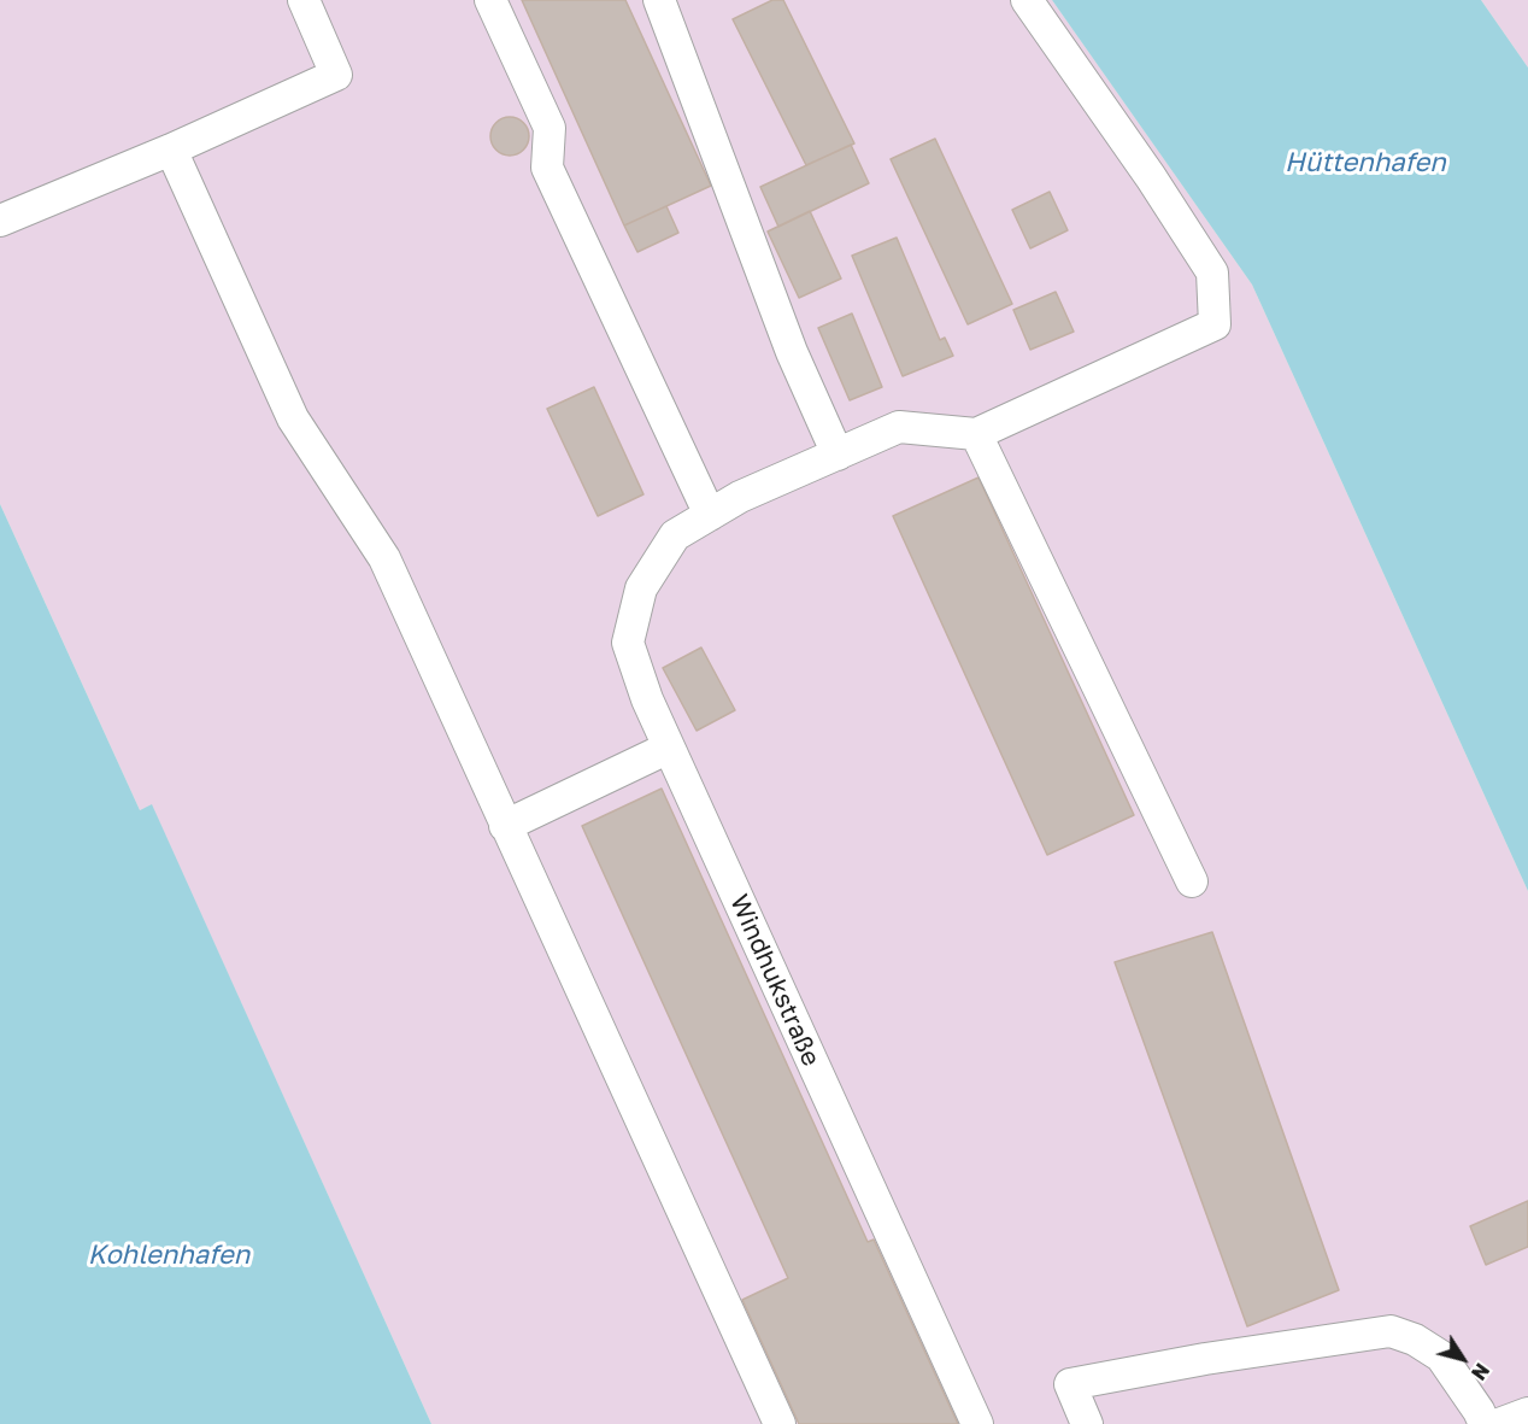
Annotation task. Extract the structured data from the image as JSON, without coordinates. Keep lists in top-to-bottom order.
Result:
{
  "streets": {
    "street": ["Windhukstraße"]
  },
  "water": ["Hüttenhafen", "Kohlenhafen"],
  "north": "bottom right"
}
